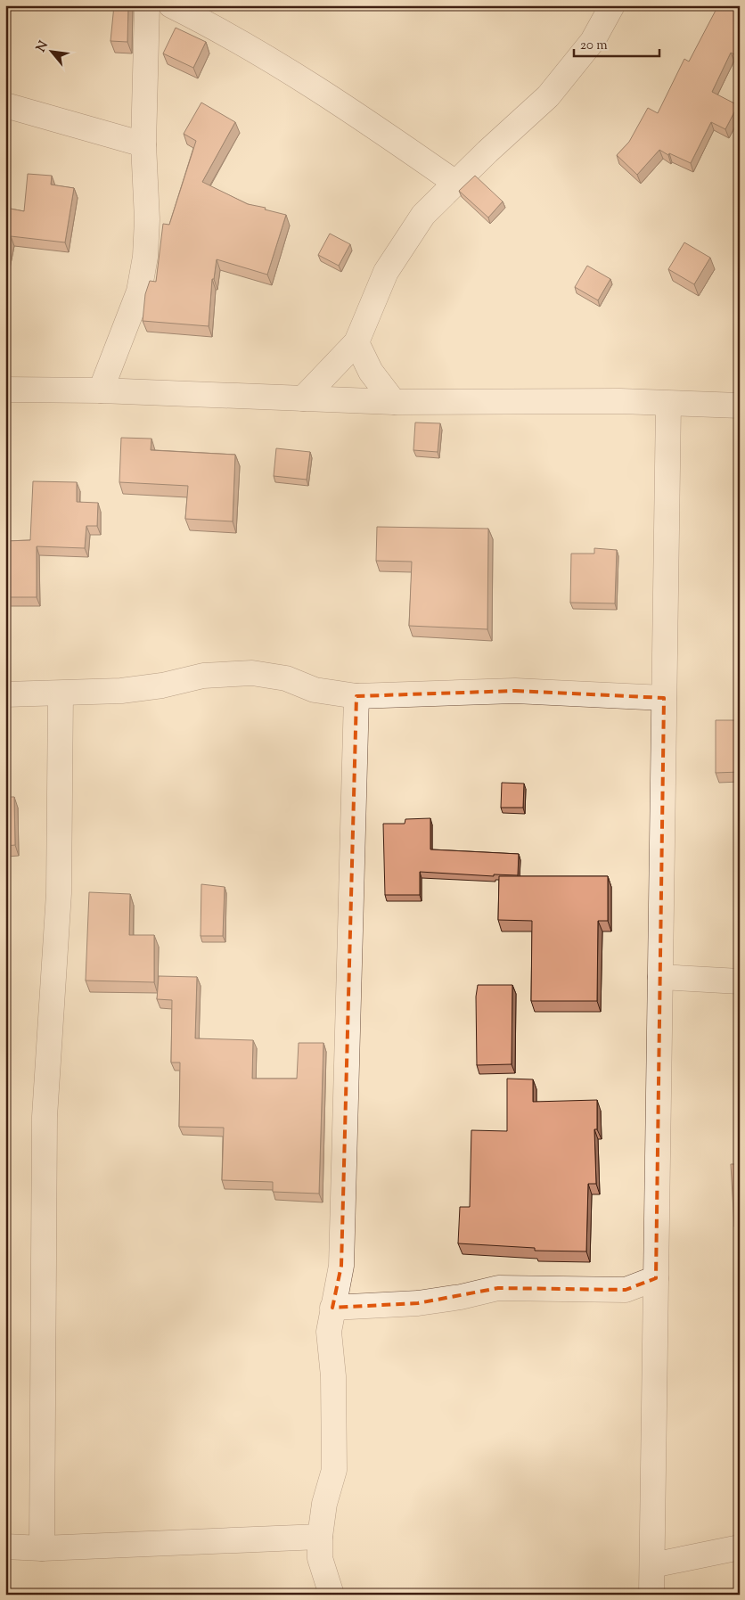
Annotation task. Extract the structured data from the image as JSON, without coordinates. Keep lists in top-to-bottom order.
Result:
{
  "scale_bar": "20 m",
  "north": "top left"
}
